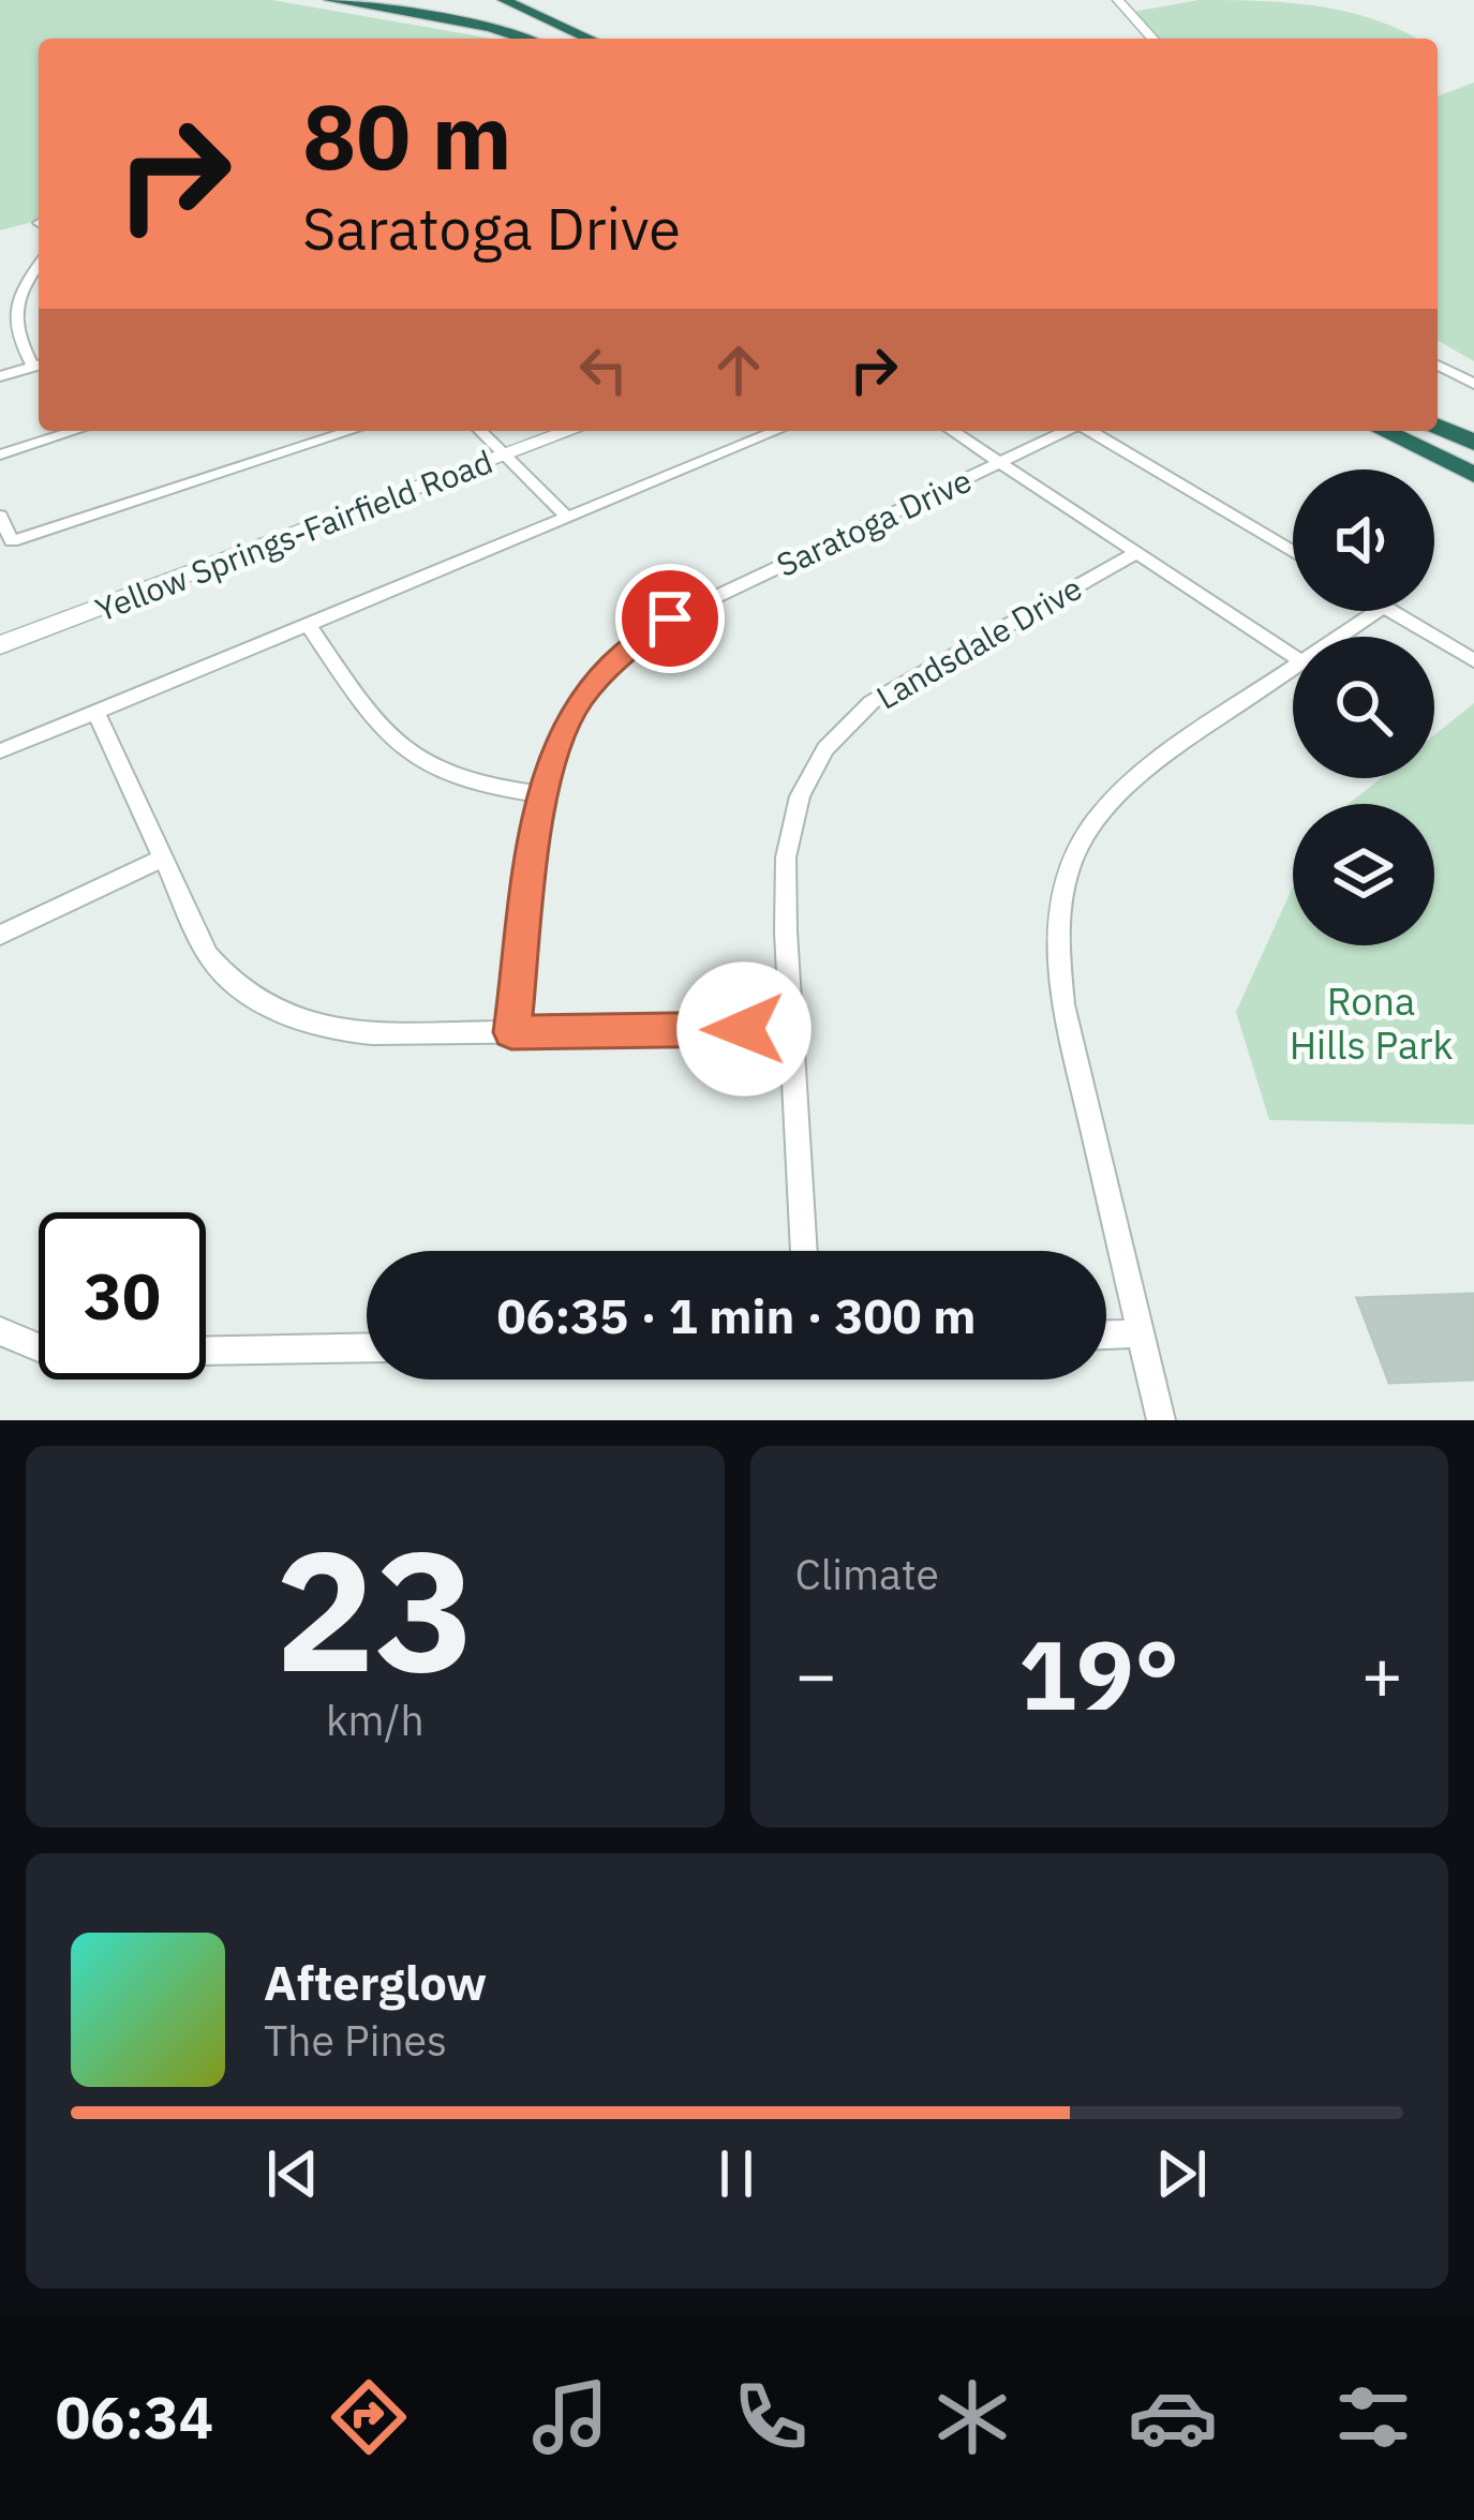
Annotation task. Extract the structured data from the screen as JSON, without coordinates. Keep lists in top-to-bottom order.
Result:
{
  "streets": {
    "main road": ["Yellow Springs-Fairfield Road"],
    "street": ["Saratoga Drive", "Landsdale Drive"]
  },
  "parks": ["Rona Hills Park"],
  "page": {
    "turn": ["80 m", "Saratoga Drive"],
    "limit": "30",
    "trip": "06:35 · 1 min · 300 m",
    "tile": [
      ["23", "km/h"],
      "Climate"
    ],
    "heat": ["−", "19°", "+"],
    "song": ["Afterglow", "The Pines"],
    "tabs": "06:34"
  }
}
